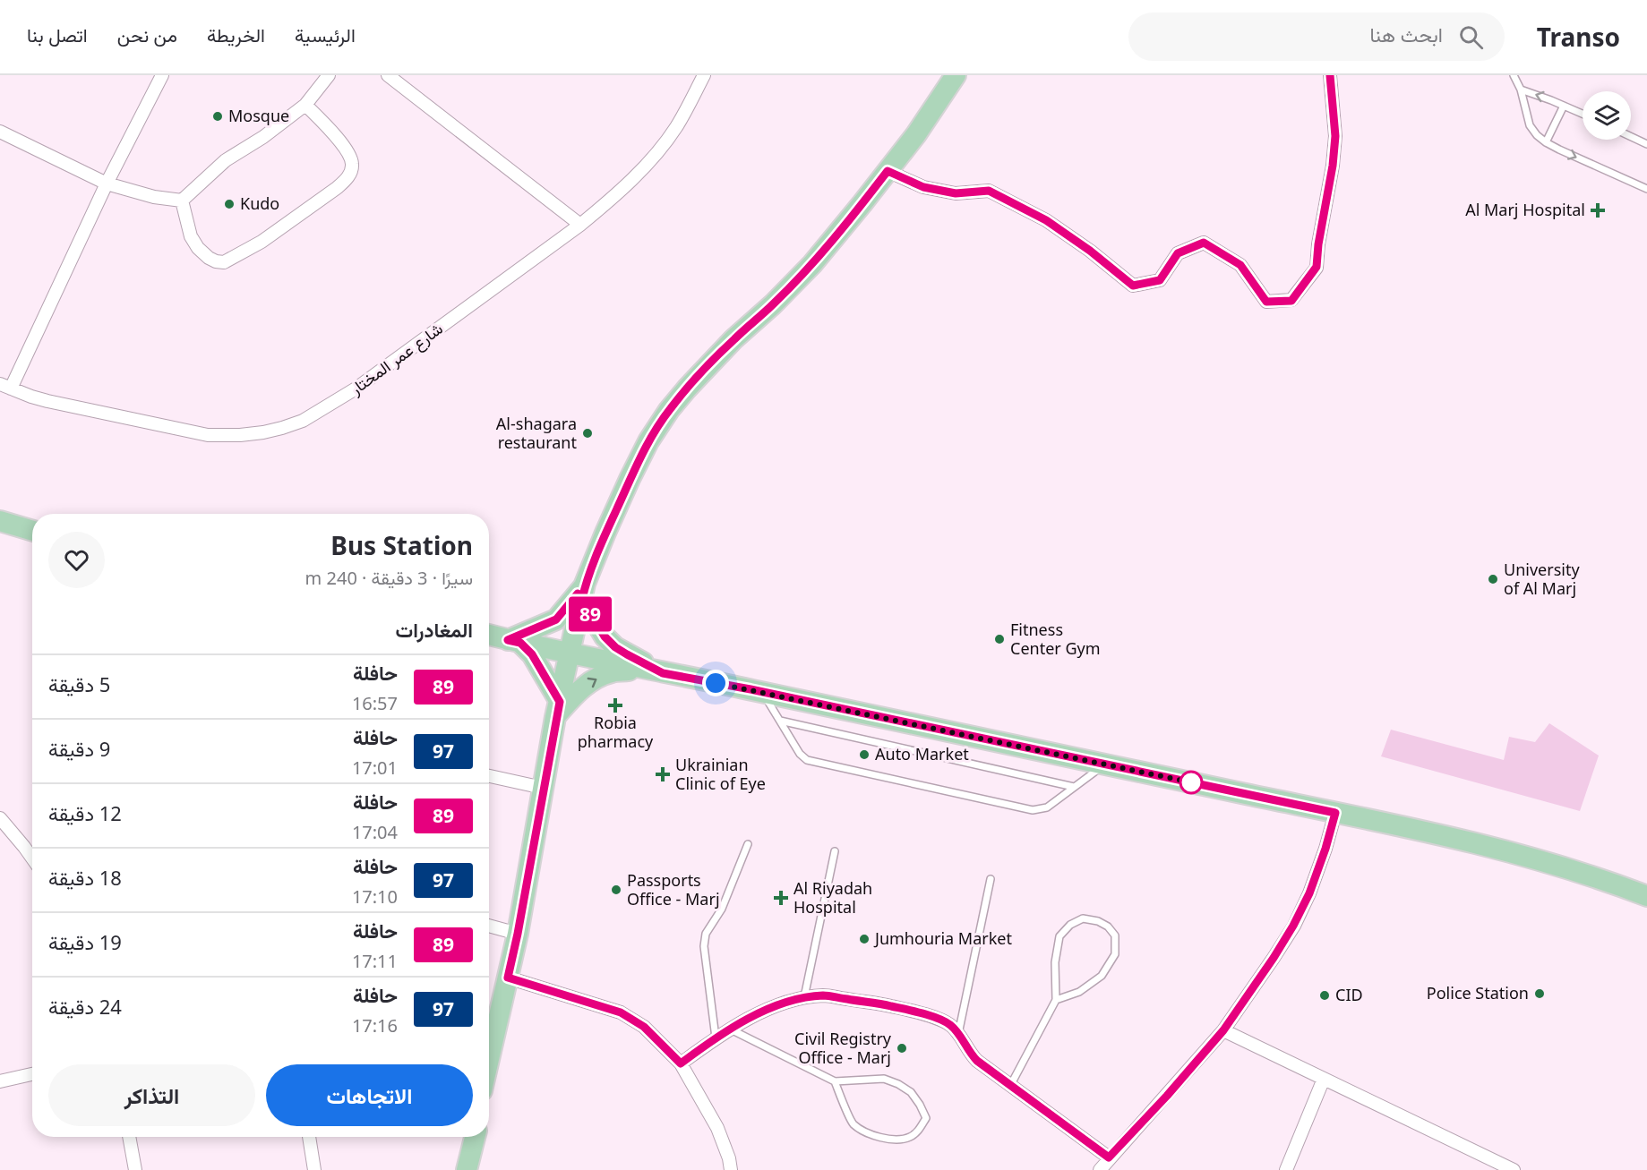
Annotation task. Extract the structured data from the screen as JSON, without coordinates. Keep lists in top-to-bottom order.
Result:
{
  "streets": {
    "street": ["شارع عمر المختار"]
  },
  "places": {
    "other": [
      "Mosque",
      "Kudo",
      "Al-shagara restaurant",
      "University of Al Marj",
      "Fitness Center Gym",
      "Auto Market",
      "Passports Office - Marj",
      "Jumhouria Market",
      "Police Station",
      "CID",
      "Civil Registry Office - Marj"
    ],
    "health": [
      "Al Marj Hospital",
      "Robia pharmacy",
      "Ukrainian Clinic of Eye",
      "Al Riyadah Hospital"
    ]
  },
  "lines": ["bus line 89"],
  "page": {
    "header": "Transo",
    "search": "ابحث هنا",
    "nav": [
      "الرئيسية",
      "الخريطة",
      "من نحن",
      "اتصل بنا"
    ],
    "on_map": "89",
    "heading": [
      ["Bus Station", "سيرًا · 3 دقيقة · 240 m"],
      "المغادرات"
    ],
    "list": [
      {
        "mark": "89",
        "name": "حافلة",
        "note": "16:57",
        "value": "5 دقيقة"
      },
      {
        "mark": "97",
        "name": "حافلة",
        "note": "17:01",
        "value": "9 دقيقة"
      },
      {
        "mark": "89",
        "name": "حافلة",
        "note": "17:04",
        "value": "12 دقيقة"
      },
      {
        "mark": "97",
        "name": "حافلة",
        "note": "17:10",
        "value": "18 دقيقة"
      },
      {
        "mark": "89",
        "name": "حافلة",
        "note": "17:11",
        "value": "19 دقيقة"
      },
      {
        "mark": "97",
        "name": "حافلة",
        "note": "17:16",
        "value": "24 دقيقة"
      }
    ],
    "buttons": ["الاتجاهات", "التذاكر"]
  }
}
